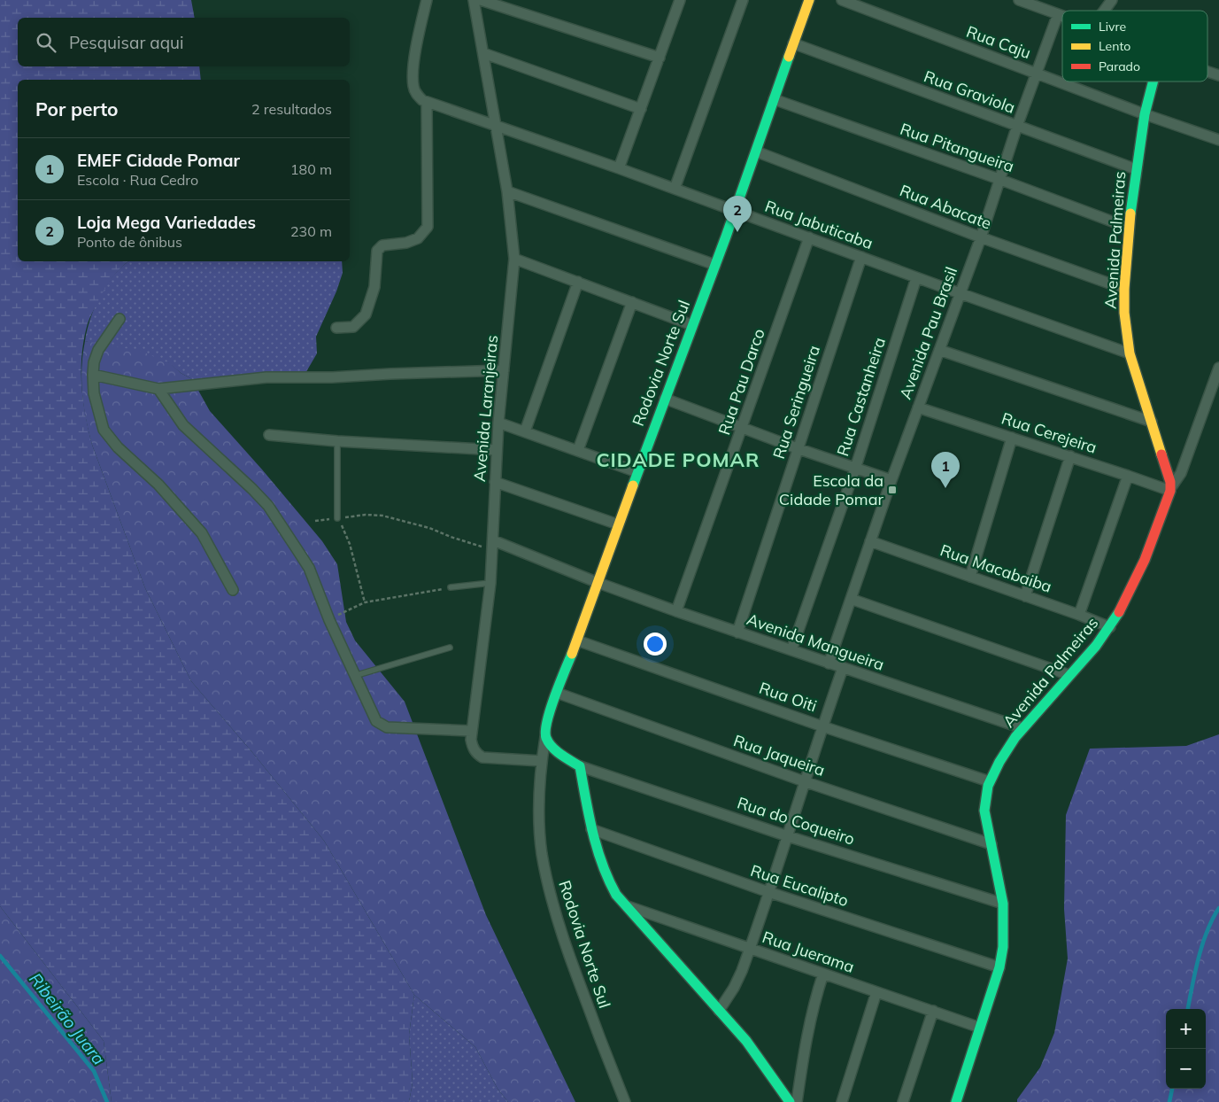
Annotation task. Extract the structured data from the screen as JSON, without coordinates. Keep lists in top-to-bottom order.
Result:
{
  "streets": {
    "street": [
      "Rua Caju",
      "Rua Graviola",
      "Rua Pitangueira",
      "Rua Abacate",
      "Rua Jabuticaba",
      "Avenida Palmeiras",
      "Avenida Pau Brasil",
      "Rodovia Norte Sul",
      "Rua Pau Darco",
      "Rua Castanheira",
      "Rua Seringueira",
      "Avenida Laranjeiras",
      "Rua Cerejeira",
      "Rua Macabaiba",
      "Avenida Mangueira",
      "Rua Oiti",
      "Rua Jaqueira",
      "Rua do Coqueiro",
      "Rua Eucalipto",
      "Rua Juerama"
    ]
  },
  "crossings": [
    ["Rua Caju", "Avenida Palmeiras"],
    ["Rua Caju", "Avenida Pau Brasil"],
    ["Rua Graviola", "Avenida Palmeiras"],
    ["Rua Graviola", "Avenida Pau Brasil"],
    ["Rua Graviola", "Rodovia Norte Sul"],
    ["Rua Pitangueira", "Avenida Palmeiras"],
    ["Rua Pitangueira", "Avenida Pau Brasil"],
    ["Rua Pitangueira", "Rodovia Norte Sul"],
    ["Rua Abacate", "Avenida Palmeiras"],
    ["Rua Abacate", "Avenida Pau Brasil"],
    ["Rua Abacate", "Rodovia Norte Sul"],
    ["Rua Jabuticaba", "Avenida Palmeiras"],
    ["Rua Jabuticaba", "Avenida Pau Brasil"],
    ["Rua Jabuticaba", "Rodovia Norte Sul"],
    ["Rua Jabuticaba", "Rua Pau Darco"],
    ["Rua Jabuticaba", "Rua Castanheira"],
    ["Rua Jabuticaba", "Rua Seringueira"],
    ["Rua Jabuticaba", "Avenida Laranjeiras"],
    ["Avenida Palmeiras", "Rua Cerejeira"],
    ["Avenida Palmeiras", "Rua Macabaiba"],
    ["Avenida Palmeiras", "Avenida Mangueira"],
    ["Avenida Palmeiras", "Rua Oiti"],
    ["Avenida Palmeiras", "Rua Jaqueira"],
    ["Avenida Palmeiras", "Rua do Coqueiro"],
    ["Avenida Palmeiras", "Rua Eucalipto"],
    ["Avenida Palmeiras", "Rua Juerama"],
    ["Avenida Pau Brasil", "Rua Cerejeira"],
    ["Avenida Pau Brasil", "Rua Macabaiba"],
    ["Avenida Pau Brasil", "Avenida Mangueira"],
    ["Rodovia Norte Sul", "Avenida Laranjeiras"],
    ["Rodovia Norte Sul", "Avenida Mangueira"],
    ["Rodovia Norte Sul", "Rua Oiti"],
    ["Rodovia Norte Sul", "Rua Jaqueira"],
    ["Rua Pau Darco", "Avenida Mangueira"],
    ["Rua Castanheira", "Avenida Mangueira"],
    ["Rua Seringueira", "Avenida Mangueira"],
    ["Avenida Laranjeiras", "Avenida Mangueira"]
  ],
  "districts": ["CIDADE POMAR"],
  "water": ["Ribeirão Juara"],
  "places": {
    "transit": ["Escola da Cidade Pomar"]
  },
  "legend": ["Livre", "Lento", "Parado"],
  "page": {
    "search": "Pesquisar aqui",
    "heading": ["Por perto", "2 resultados"],
    "list": [
      {
        "mark": "1",
        "name": "EMEF Cidade Pomar",
        "note": "Escola · Rua Cedro",
        "value": "180 m"
      },
      {
        "mark": "2",
        "name": "Loja Mega Variedades",
        "note": "Ponto de ônibus",
        "value": "230 m"
      }
    ],
    "pins": ["2", "1"],
    "map_buttons": ["+", "−"]
  }
}
